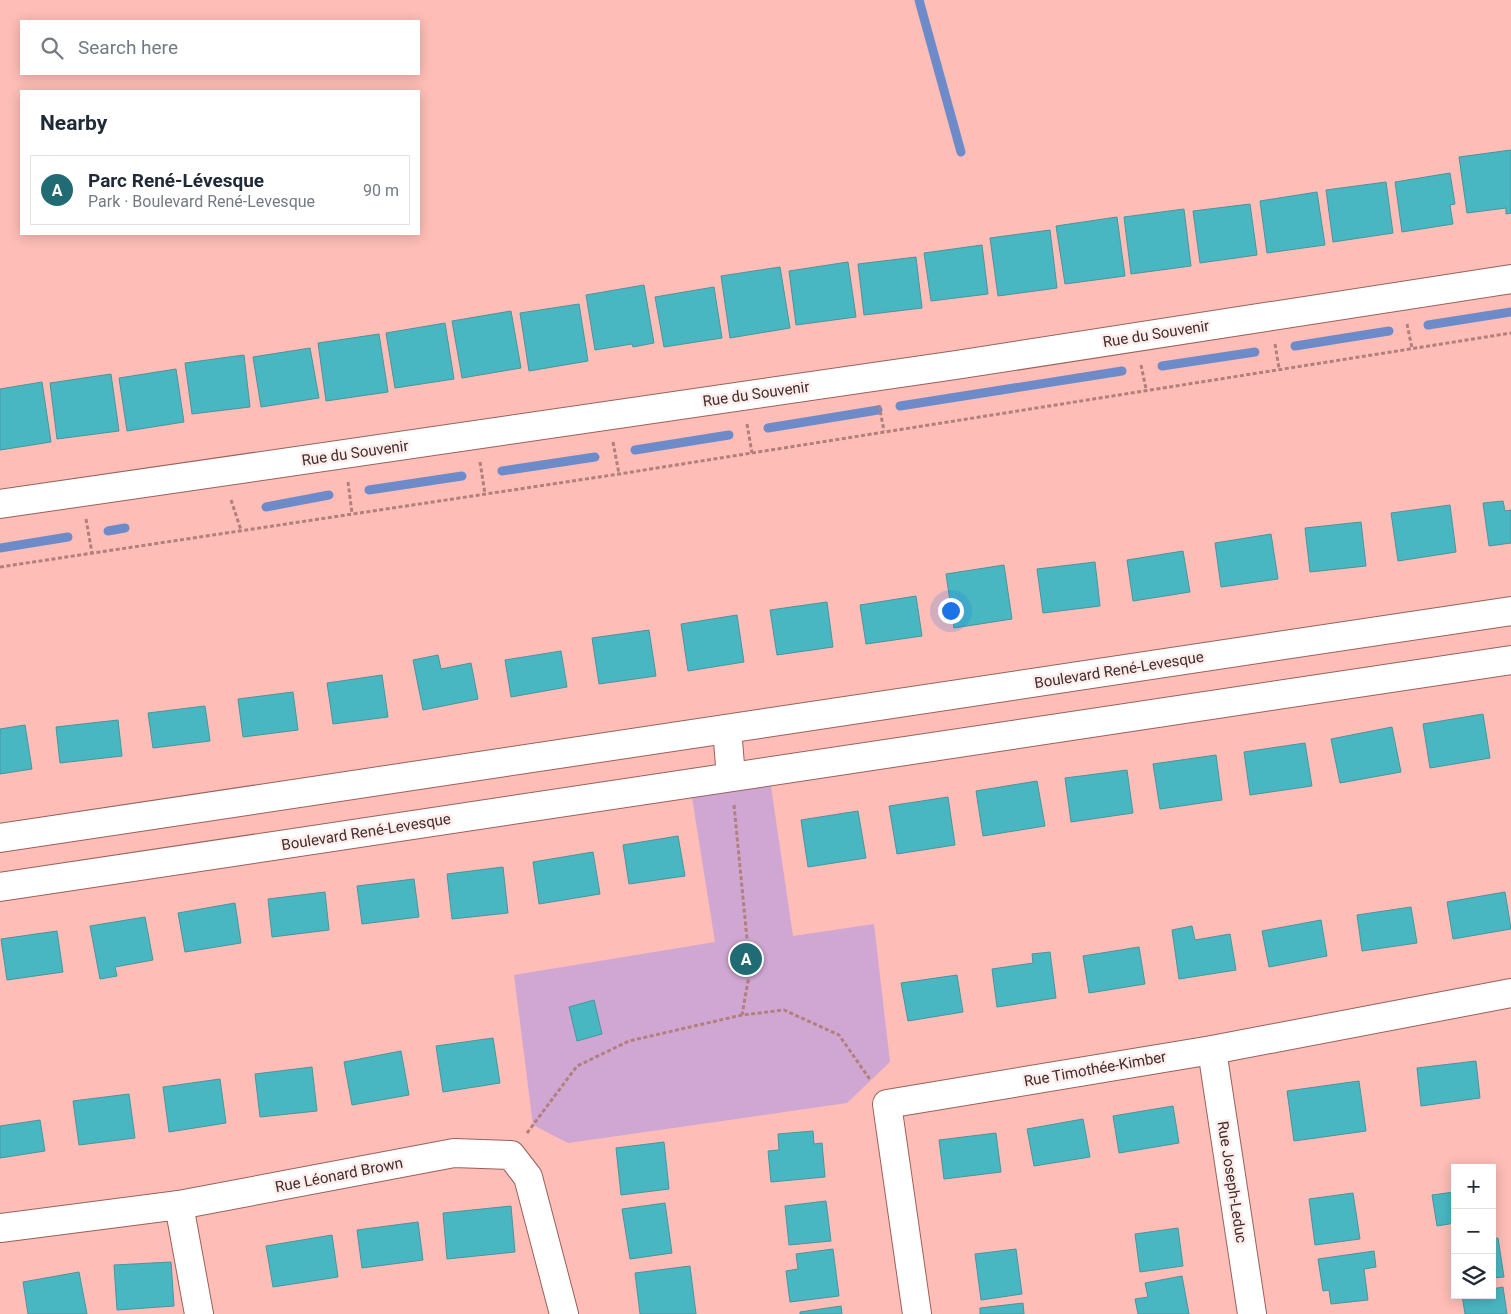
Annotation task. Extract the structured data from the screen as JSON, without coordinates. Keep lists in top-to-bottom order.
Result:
{
  "streets": {
    "street": [
      "Rue du Souvenir",
      "Boulevard René-Levesque",
      "Rue Timothée-Kimber",
      "Rue Léonard Brown",
      "Rue Joseph-Leduc"
    ]
  },
  "crossings": [
    ["Rue Timothée-Kimber", "Rue Joseph-Leduc"]
  ],
  "page": {
    "search": "Search here",
    "heading": "Nearby",
    "list": [
      {
        "mark": "A",
        "name": "Parc René-Lévesque",
        "note": "Park · Boulevard René-Levesque",
        "value": "90 m"
      }
    ],
    "pins": "A",
    "map_buttons": ["+", "−"]
  }
}
